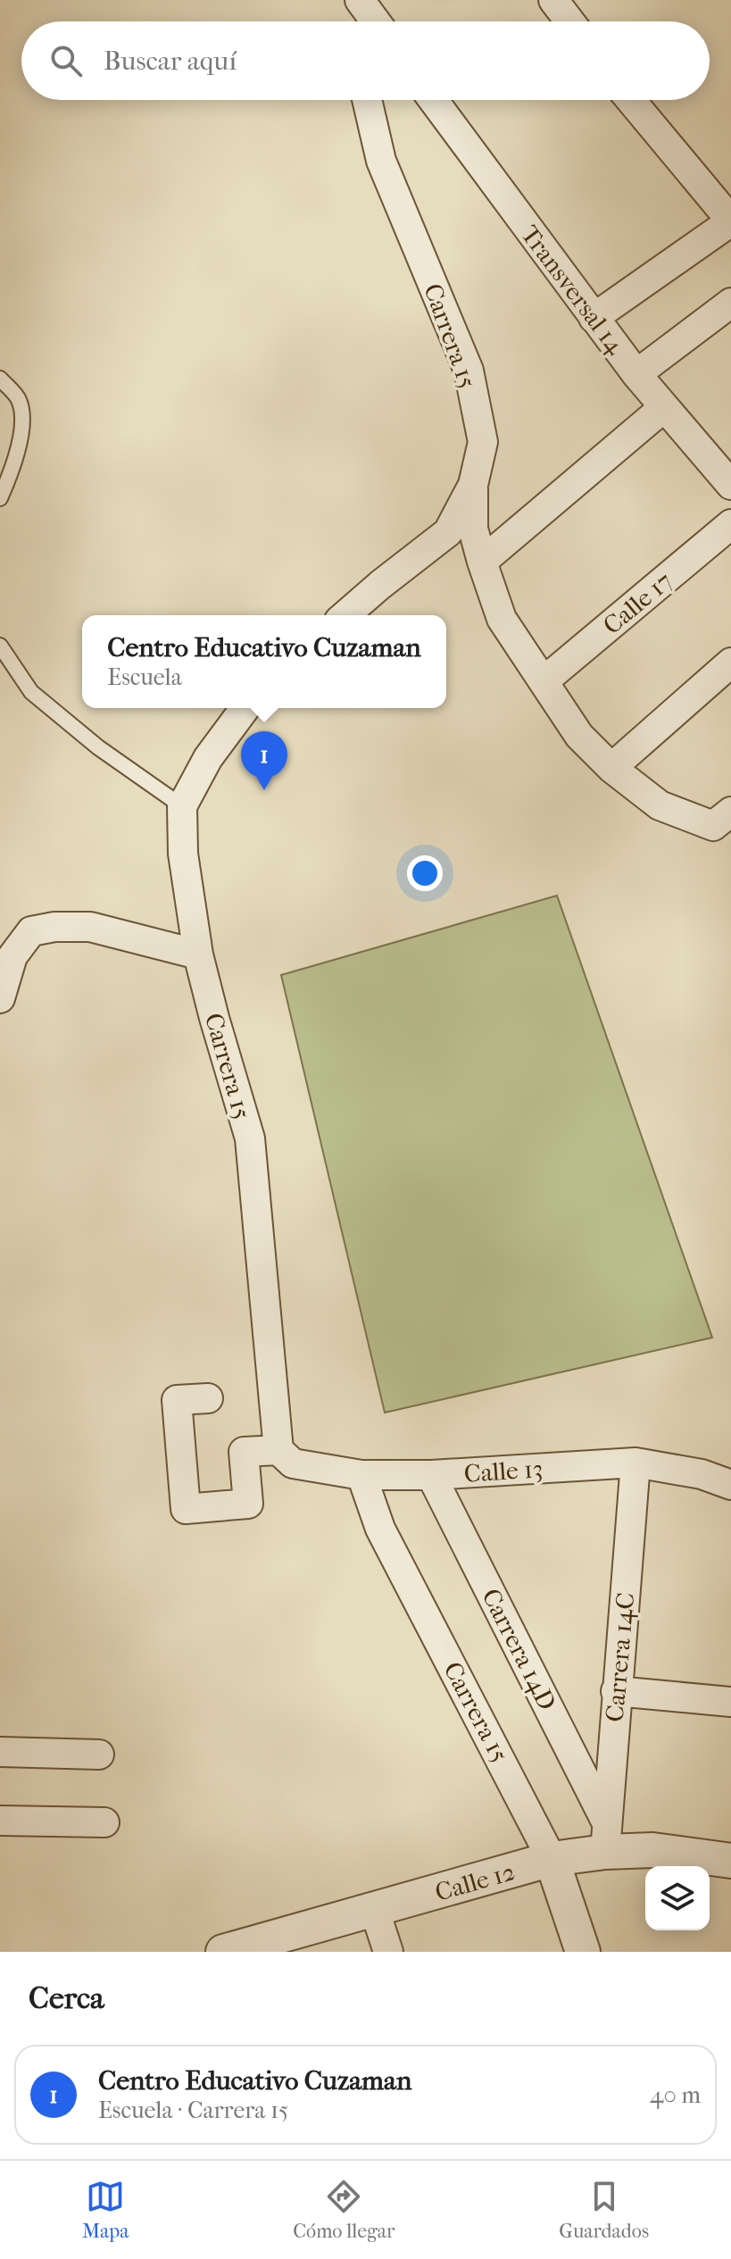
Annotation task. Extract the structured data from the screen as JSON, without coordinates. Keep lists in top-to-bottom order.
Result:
{
  "streets": {
    "street": [
      "Transversal 14",
      "Carrera 15",
      "Calle 17",
      "Calle 13",
      "Carrera 14D",
      "Carrera 14C",
      "Calle 12"
    ]
  },
  "crossings": [
    ["Carrera 15", "Calle 13"],
    ["Carrera 15", "Calle 12"],
    ["Calle 13", "Carrera 14D"],
    ["Calle 13", "Carrera 14C"],
    ["Carrera 14D", "Carrera 14C"],
    ["Carrera 14D", "Calle 12"],
    ["Carrera 14C", "Calle 12"]
  ],
  "page": {
    "search": "Buscar aquí",
    "popup": ["Centro Educativo Cuzaman", "Escuela"],
    "pins": "1",
    "heading": "Cerca",
    "list": [
      {
        "mark": "1",
        "name": "Centro Educativo Cuzaman",
        "note": "Escuela · Carrera 15",
        "value": "40 m"
      }
    ],
    "nav": ["Mapa", "Cómo llegar", "Guardados"]
  }
}
